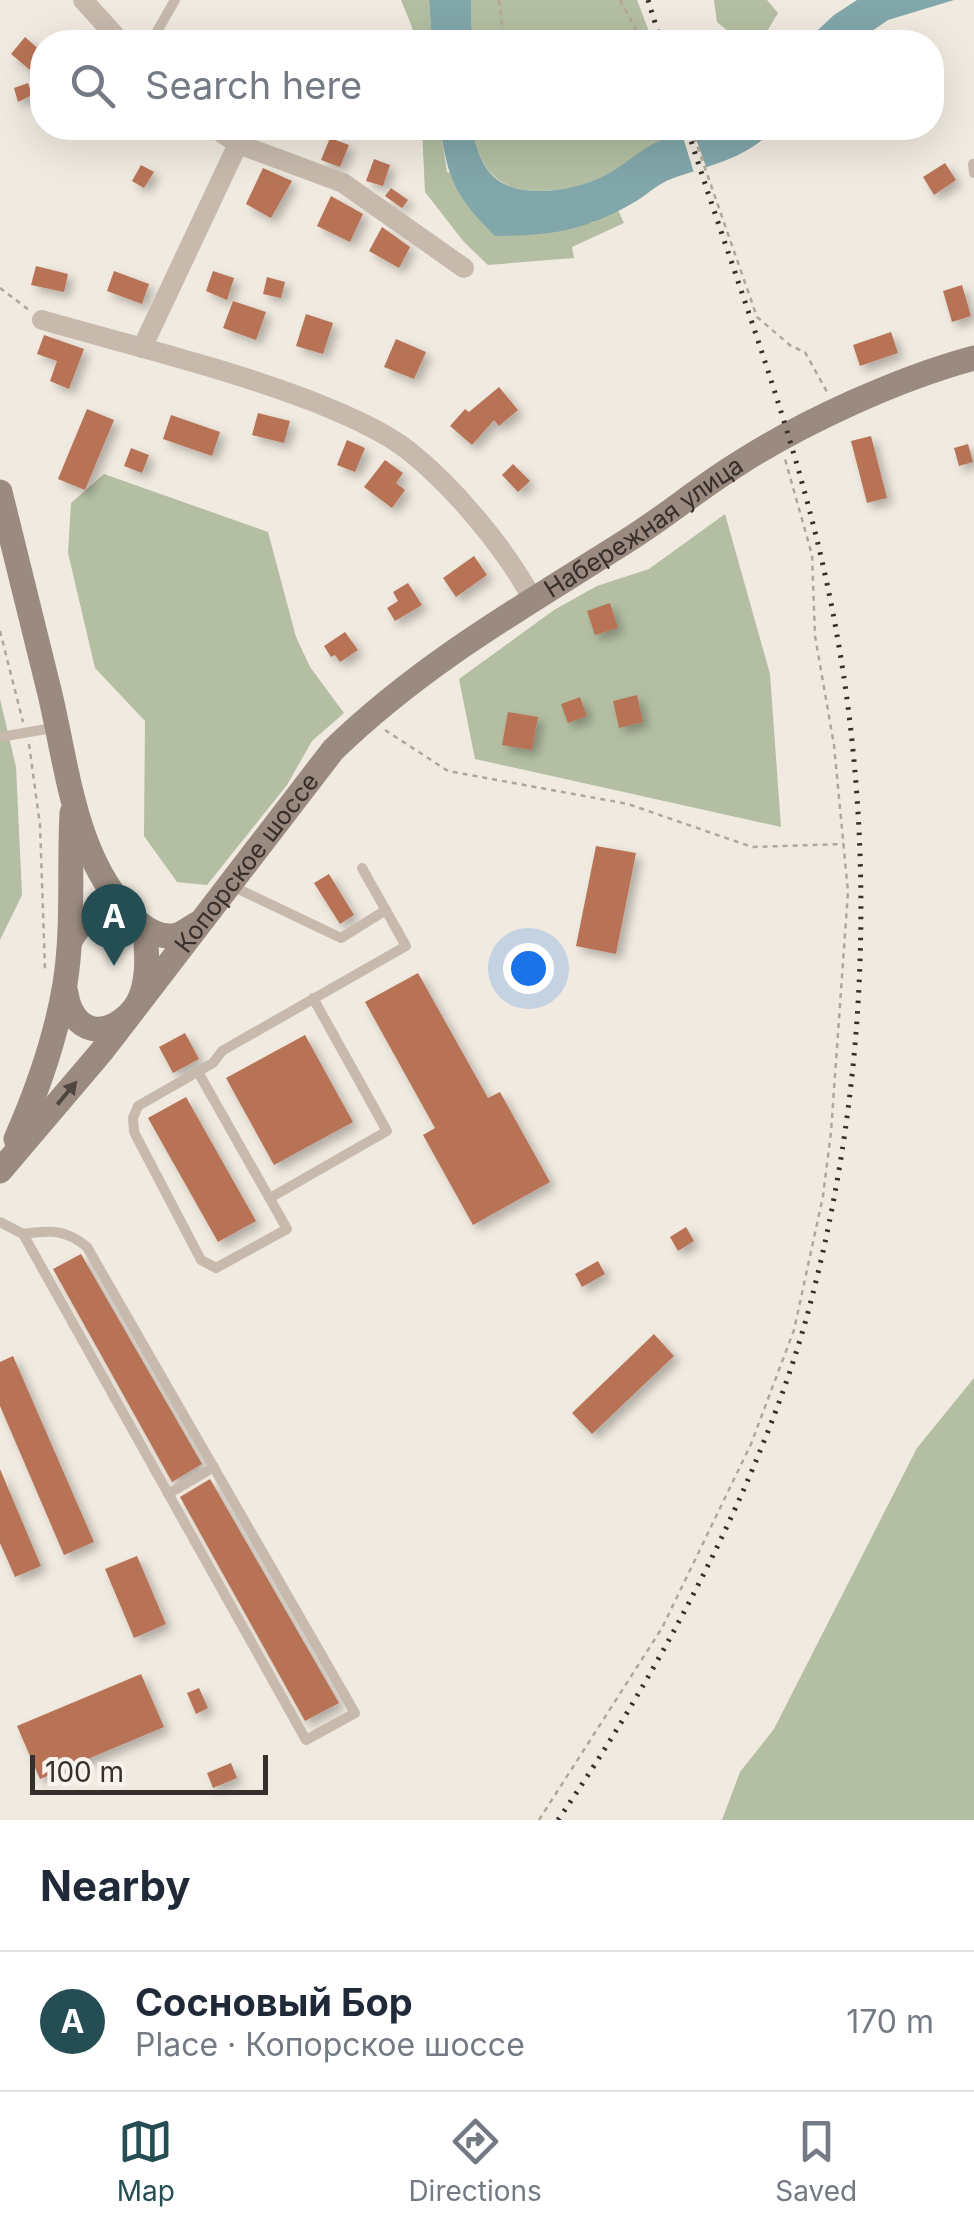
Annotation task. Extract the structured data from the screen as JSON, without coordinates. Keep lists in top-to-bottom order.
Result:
{
  "streets": {
    "main road": ["Набережная улица", "Копорское шоссе"]
  },
  "crossings": [
    ["Набережная улица", "Копорское шоссе"]
  ],
  "scale_bar": "100 m",
  "page": {
    "search": "Search here",
    "pins": "A",
    "scale": "100 m",
    "heading": "Nearby",
    "list": [
      {
        "mark": "A",
        "name": "Сосновый Бор",
        "note": "Place · Копорское шоссе",
        "value": "170 m"
      }
    ],
    "nav": ["Map", "Directions", "Saved"]
  }
}
